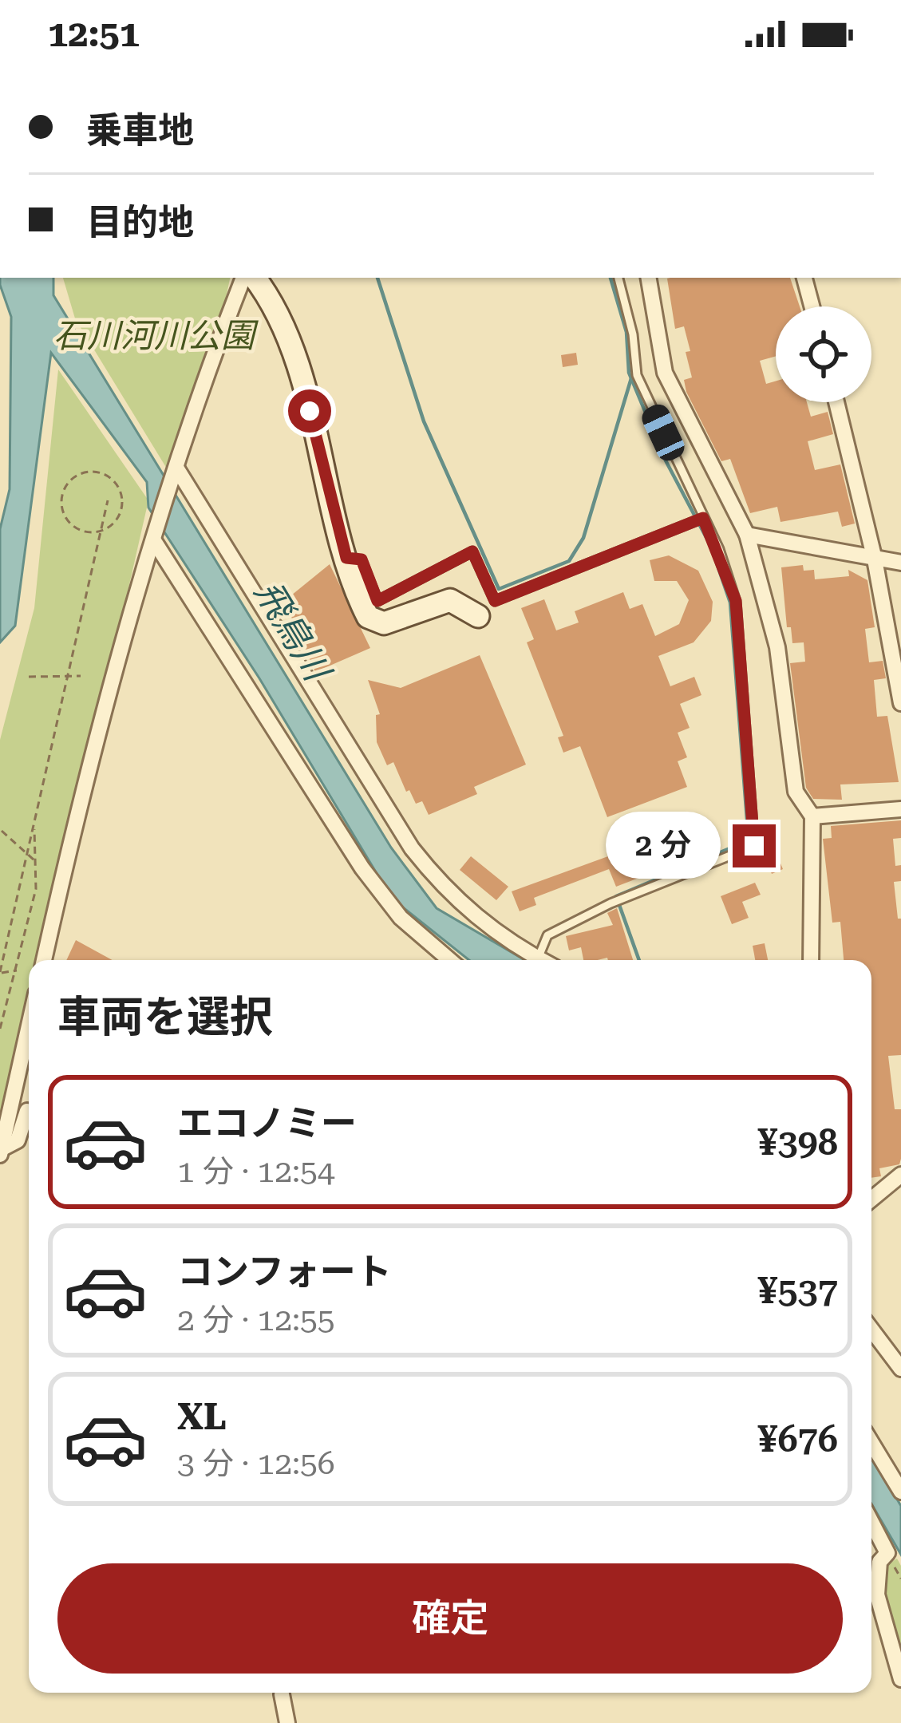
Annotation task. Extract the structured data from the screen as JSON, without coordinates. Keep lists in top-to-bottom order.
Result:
{
  "water": ["飛鳥川"],
  "parks": ["石川河川公園"],
  "page": {
    "status": "12:51",
    "banner": ["乗車地", "目的地"],
    "bubble": "2 分",
    "heading": "車両を選択",
    "list": [
      {
        "name": "エコノミー",
        "note": "1 分 · 12:54",
        "value": "¥398"
      },
      {
        "name": "コンフォート",
        "note": "2 分 · 12:55",
        "value": "¥537"
      },
      {
        "name": "XL",
        "note": "3 分 · 12:56",
        "value": "¥676"
      }
    ],
    "buttons": "確定"
  }
}
